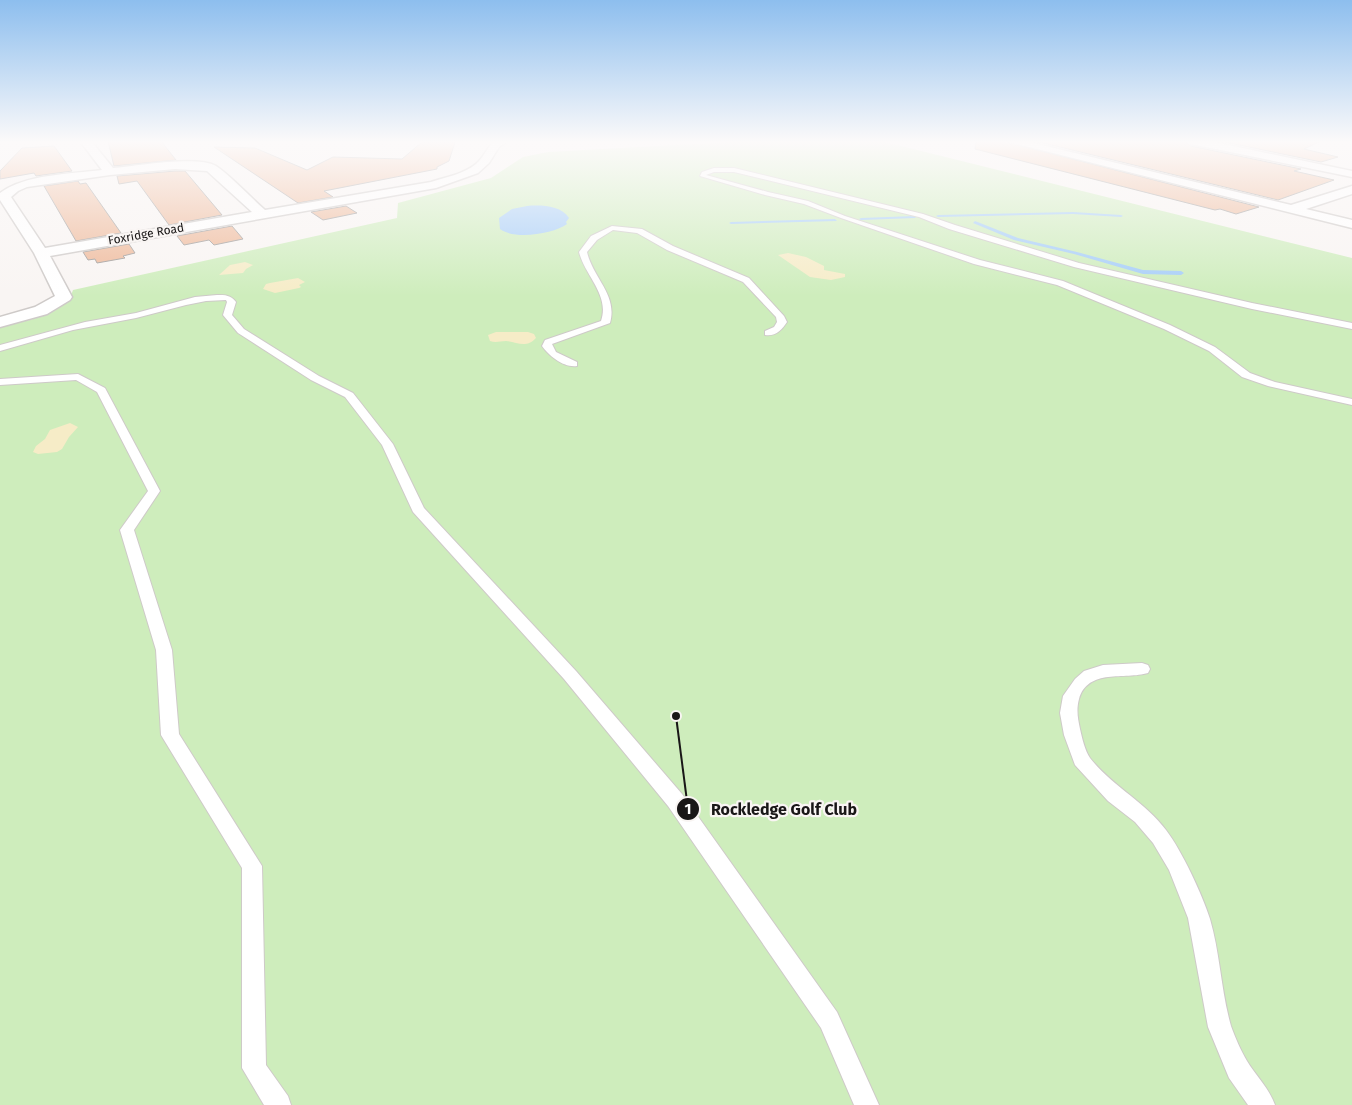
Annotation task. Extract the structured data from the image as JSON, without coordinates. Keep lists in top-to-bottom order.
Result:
{
  "streets": {
    "street": ["Foxridge Road"]
  },
  "places": ["Rockledge Golf Club"]
}
